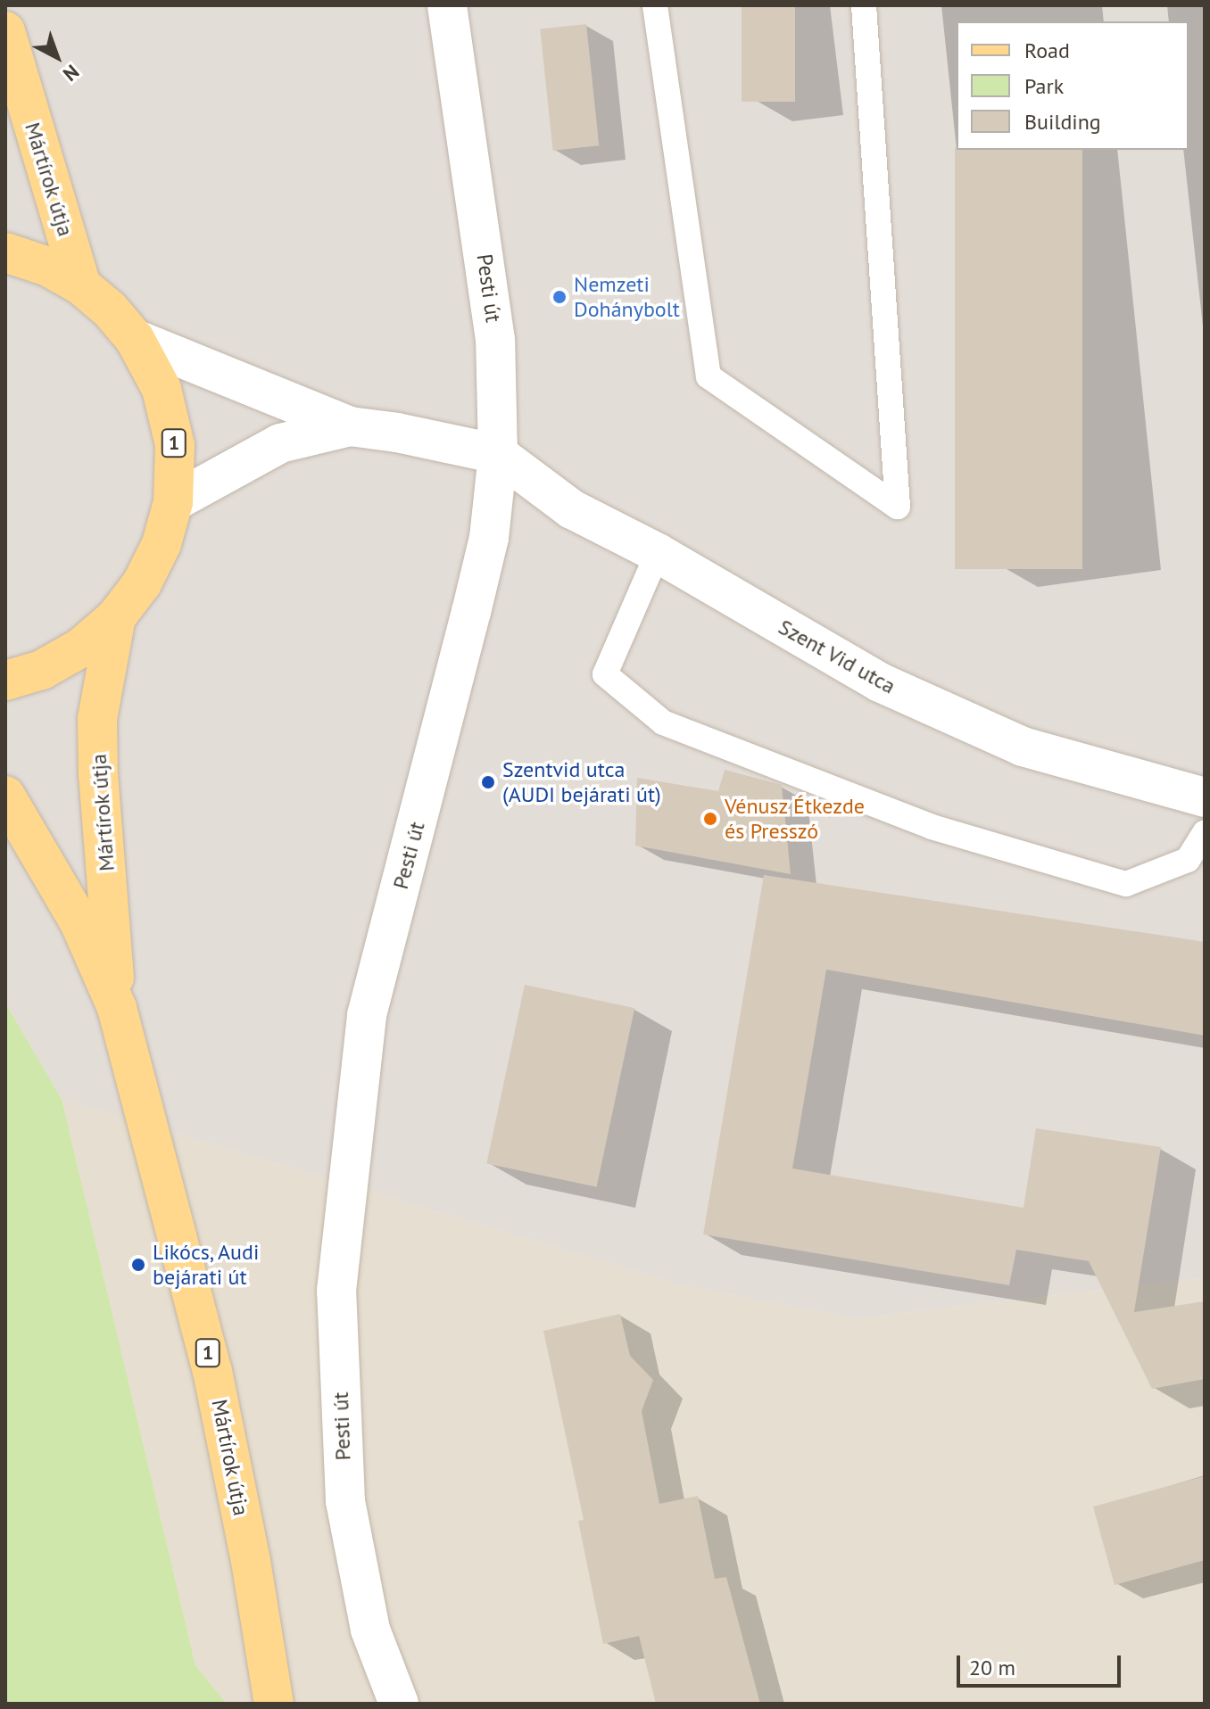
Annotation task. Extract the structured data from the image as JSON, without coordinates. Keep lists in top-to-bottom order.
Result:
{
  "streets": {
    "main road": ["Mártírok útja", "1"],
    "street": ["Pesti út", "Szent Vid utca"]
  },
  "crossings": [
    ["Pesti út", "Szent Vid utca"]
  ],
  "places": [
    "Nemzeti Dohánybolt",
    "Szentvid utca (AUDI bejárati út)",
    "Vénusz Étkezde és Presszó",
    "Likócs, Audi bejárati út"
  ],
  "legend": ["Road", "Park", "Building"],
  "scale_bar": "20 m",
  "north": "bottom right"
}
